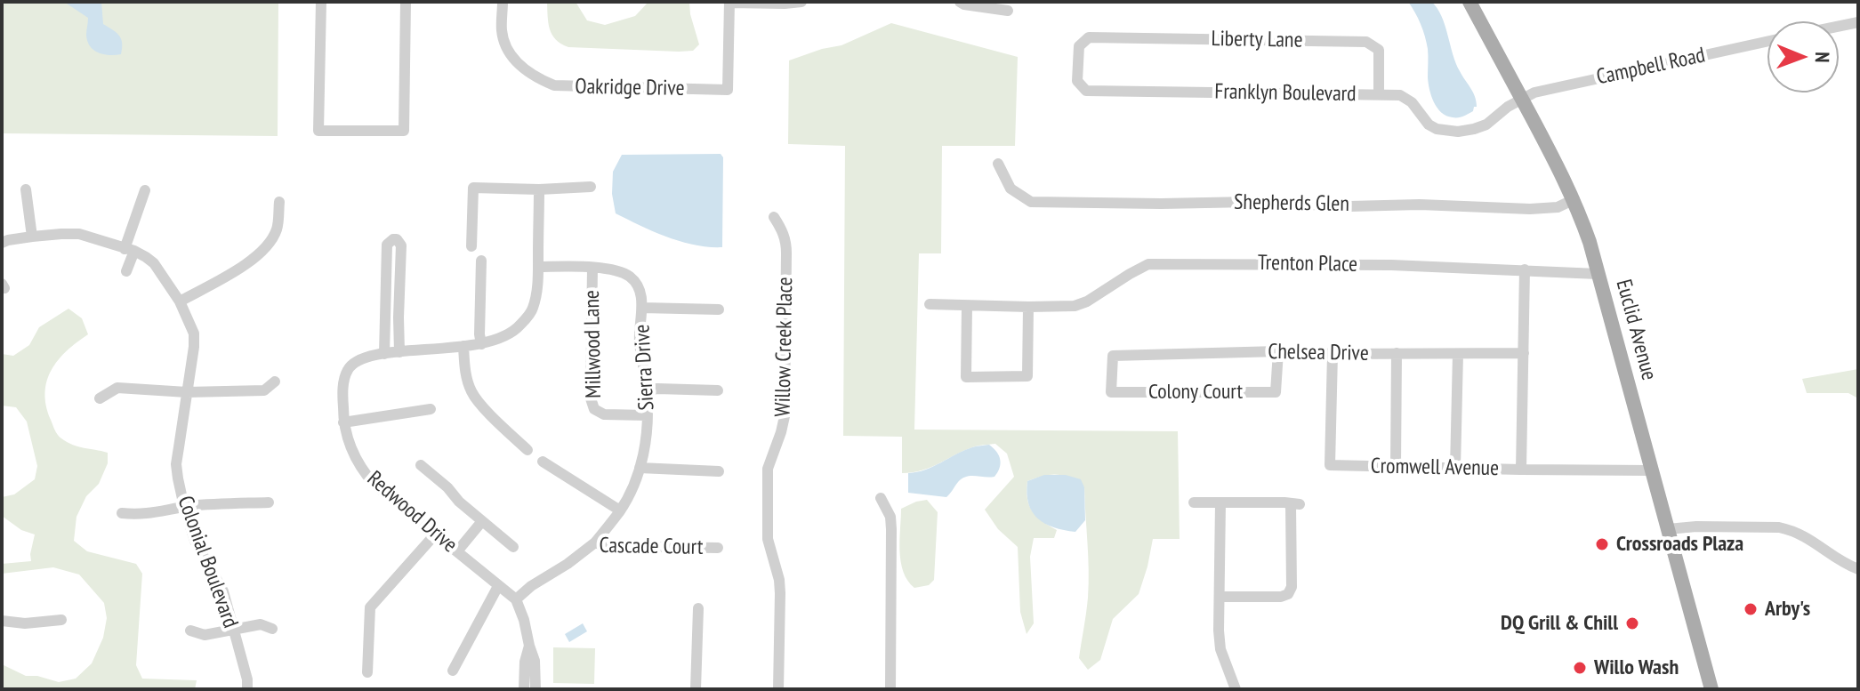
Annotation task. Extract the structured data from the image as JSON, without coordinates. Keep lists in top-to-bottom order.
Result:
{
  "streets": {
    "main road": ["Euclid Avenue"],
    "street": [
      "Liberty Lane",
      "Campbell Road",
      "Oakridge Drive",
      "Franklyn Boulevard",
      "Shepherds Glen",
      "Trenton Place",
      "Millwood Lane",
      "Willow Creek Place",
      "Chelsea Drive",
      "Sierra Drive",
      "Colony Court",
      "Cromwell Avenue",
      "Redwood Drive",
      "Cascade Court",
      "Colonial Boulevard"
    ]
  },
  "crossings": [
    ["Liberty Lane", "Franklyn Boulevard"],
    ["Campbell Road", "Franklyn Boulevard"],
    ["Campbell Road", "Euclid Avenue"],
    ["Franklyn Boulevard", "Euclid Avenue"],
    ["Shepherds Glen", "Euclid Avenue"],
    ["Trenton Place", "Euclid Avenue"],
    ["Euclid Avenue", "Cromwell Avenue"],
    ["Millwood Lane", "Sierra Drive"],
    ["Chelsea Drive", "Colony Court"],
    ["Chelsea Drive", "Cromwell Avenue"],
    ["Sierra Drive", "Cascade Court"],
    ["Redwood Drive", "Cascade Court"]
  ],
  "places": [
    "Crossroads Plaza",
    "Arby's",
    "DQ Grill & Chill",
    "Willo Wash"
  ],
  "north": "right"
}
